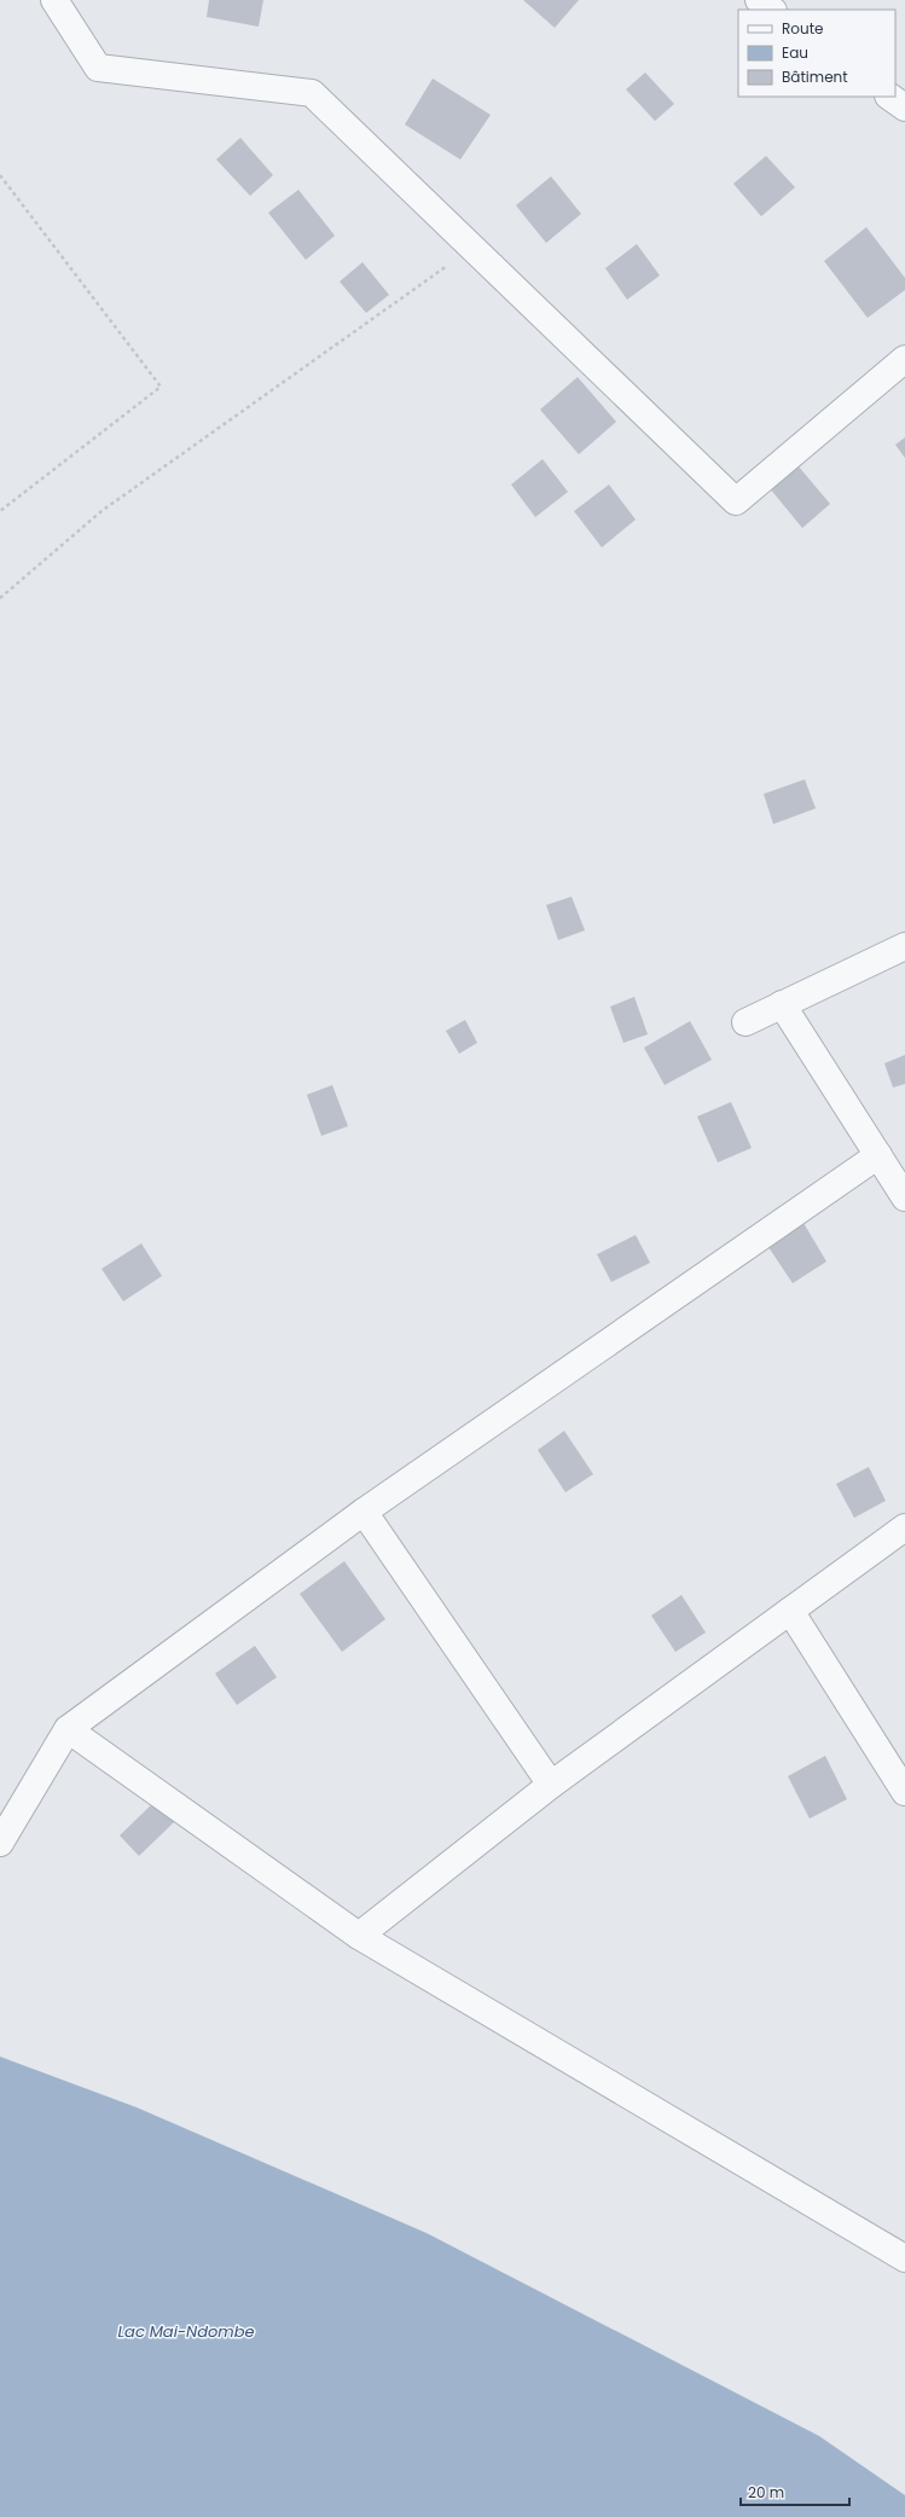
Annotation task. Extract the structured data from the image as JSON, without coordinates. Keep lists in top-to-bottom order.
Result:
{
  "water": ["Lac Mai-Ndombe"],
  "legend": ["Route", "Eau", "Bâtiment"],
  "scale_bar": "20 m"
}
